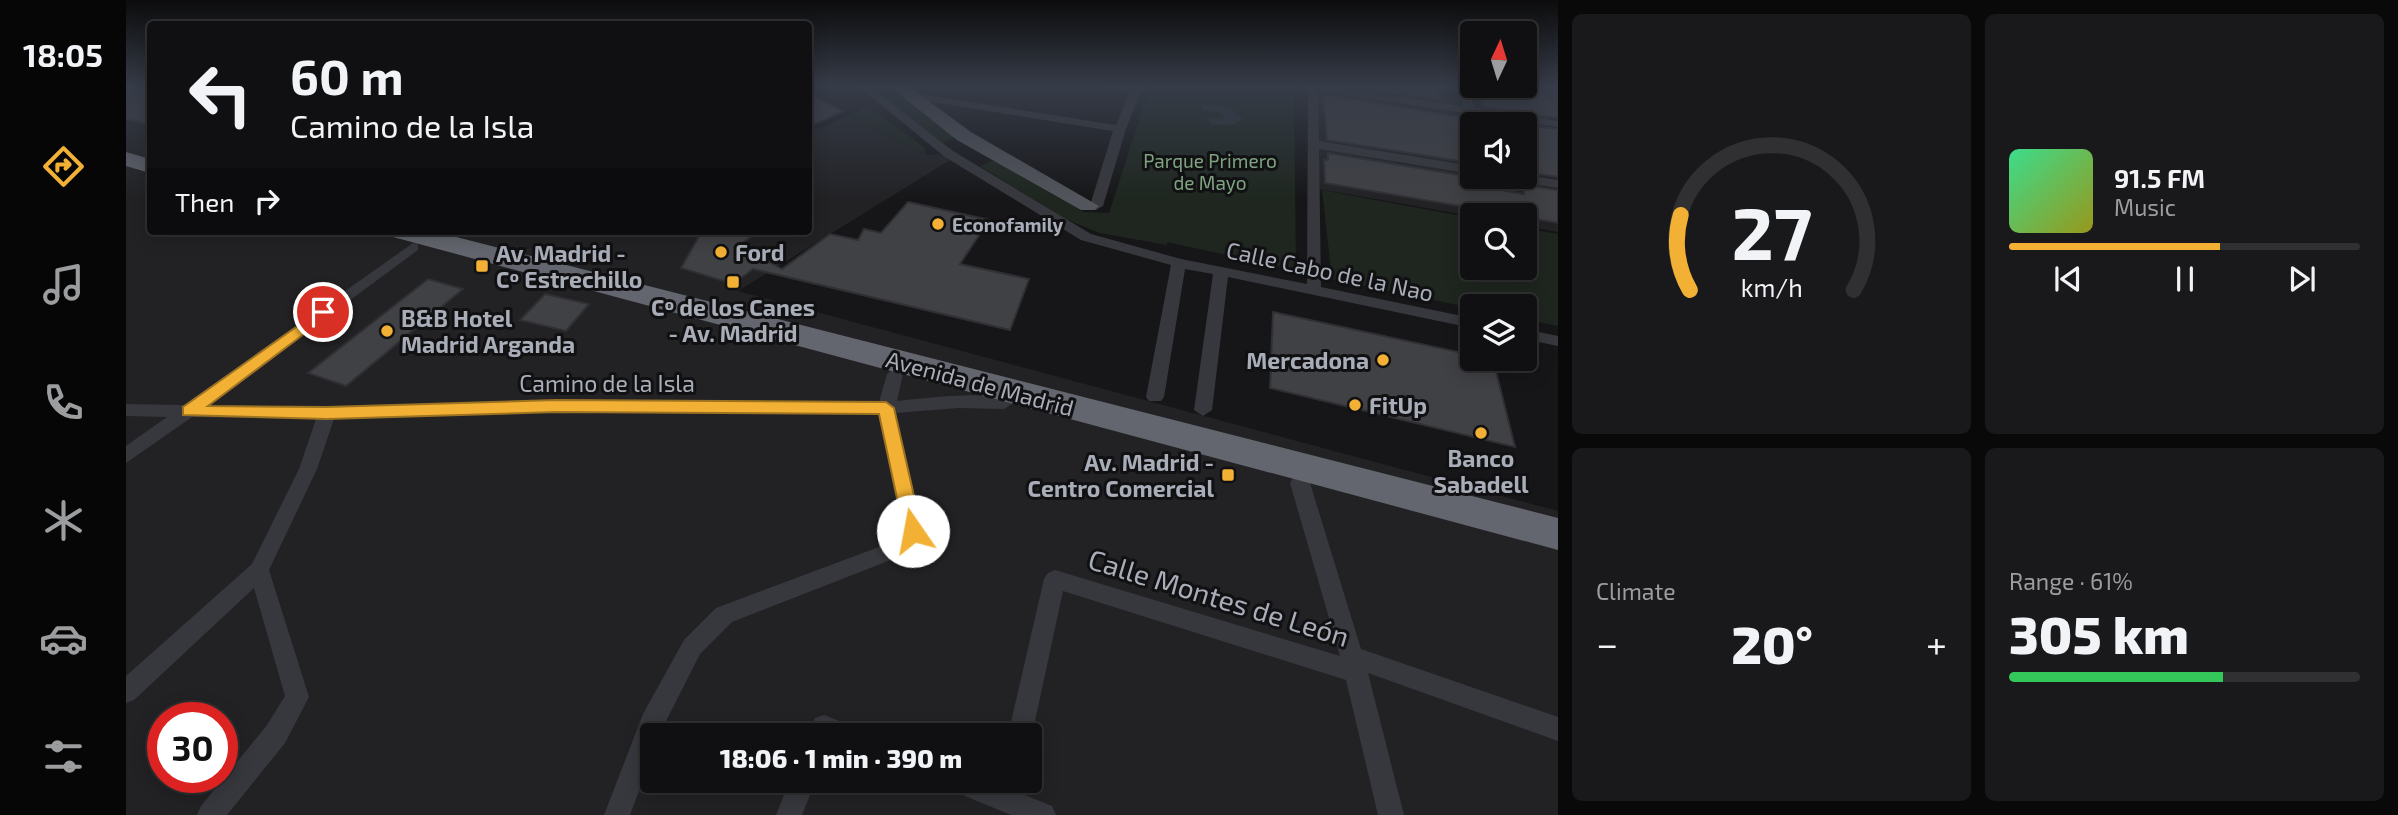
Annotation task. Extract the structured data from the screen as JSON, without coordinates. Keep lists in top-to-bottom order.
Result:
{
  "streets": {
    "highway": ["Avenida de Madrid"],
    "street": ["Calle Cabo de la Nao", "Camino de la Isla", "Calle Montes de León"]
  },
  "parks": ["Parque Primero de Mayo"],
  "places": {
    "other": [
      "Econofamily",
      "Ford",
      "B&B Hotel Madrid Arganda",
      "Mercadona",
      "FitUp",
      "Banco Sabadell"
    ],
    "transit": ["Av. Madrid - Cº Estrechillo", "Cº de los Canes - Av. Madrid", "Av. Madrid - Centro Comercial"]
  },
  "north": "top",
  "page": {
    "tabs": "18:05",
    "turn": ["60 m", "Camino de la Isla"],
    "song": ["91.5 FM", "Music"],
    "then": "Then",
    "tile": [
      "Climate",
      ["Range · 61%", "305 km"]
    ],
    "heat": ["−", "20°", "+"],
    "limit": "30",
    "trip": "18:06 · 1 min · 390 m",
    "gauge": ["27", "km/h"]
  }
}
